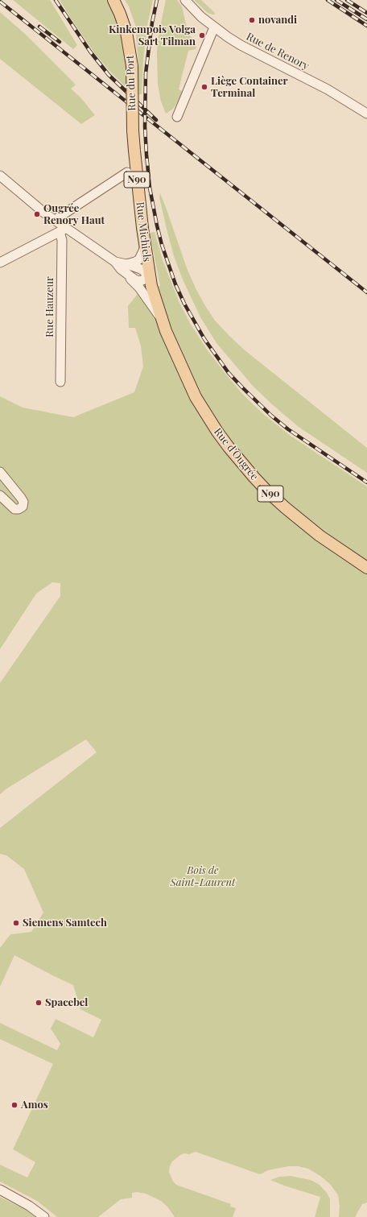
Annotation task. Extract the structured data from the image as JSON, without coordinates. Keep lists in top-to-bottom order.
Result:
{
  "streets": {
    "main road": [
      "Rue du Port",
      "N90",
      "Rue Michiels",
      "Rue d'Ougrée"
    ],
    "street": ["Rue de Renory", "Rue Hauzeur"]
  },
  "crossings": [
    ["Rue du Port", "Rue Michiels"],
    ["Rue Michiels", "Rue d'Ougrée"],
    ["Rue Hauzeur", "Rue d'Ougrée"]
  ],
  "parks": ["Bois de Saint-Laurent"],
  "places": [
    "novandi",
    "Kinkempois Volga Sart Tilman",
    "Liège Container Terminal",
    "Ougrée Renory Haut",
    "Siemens Samtech",
    "Spacebel",
    "Amos"
  ]
}
